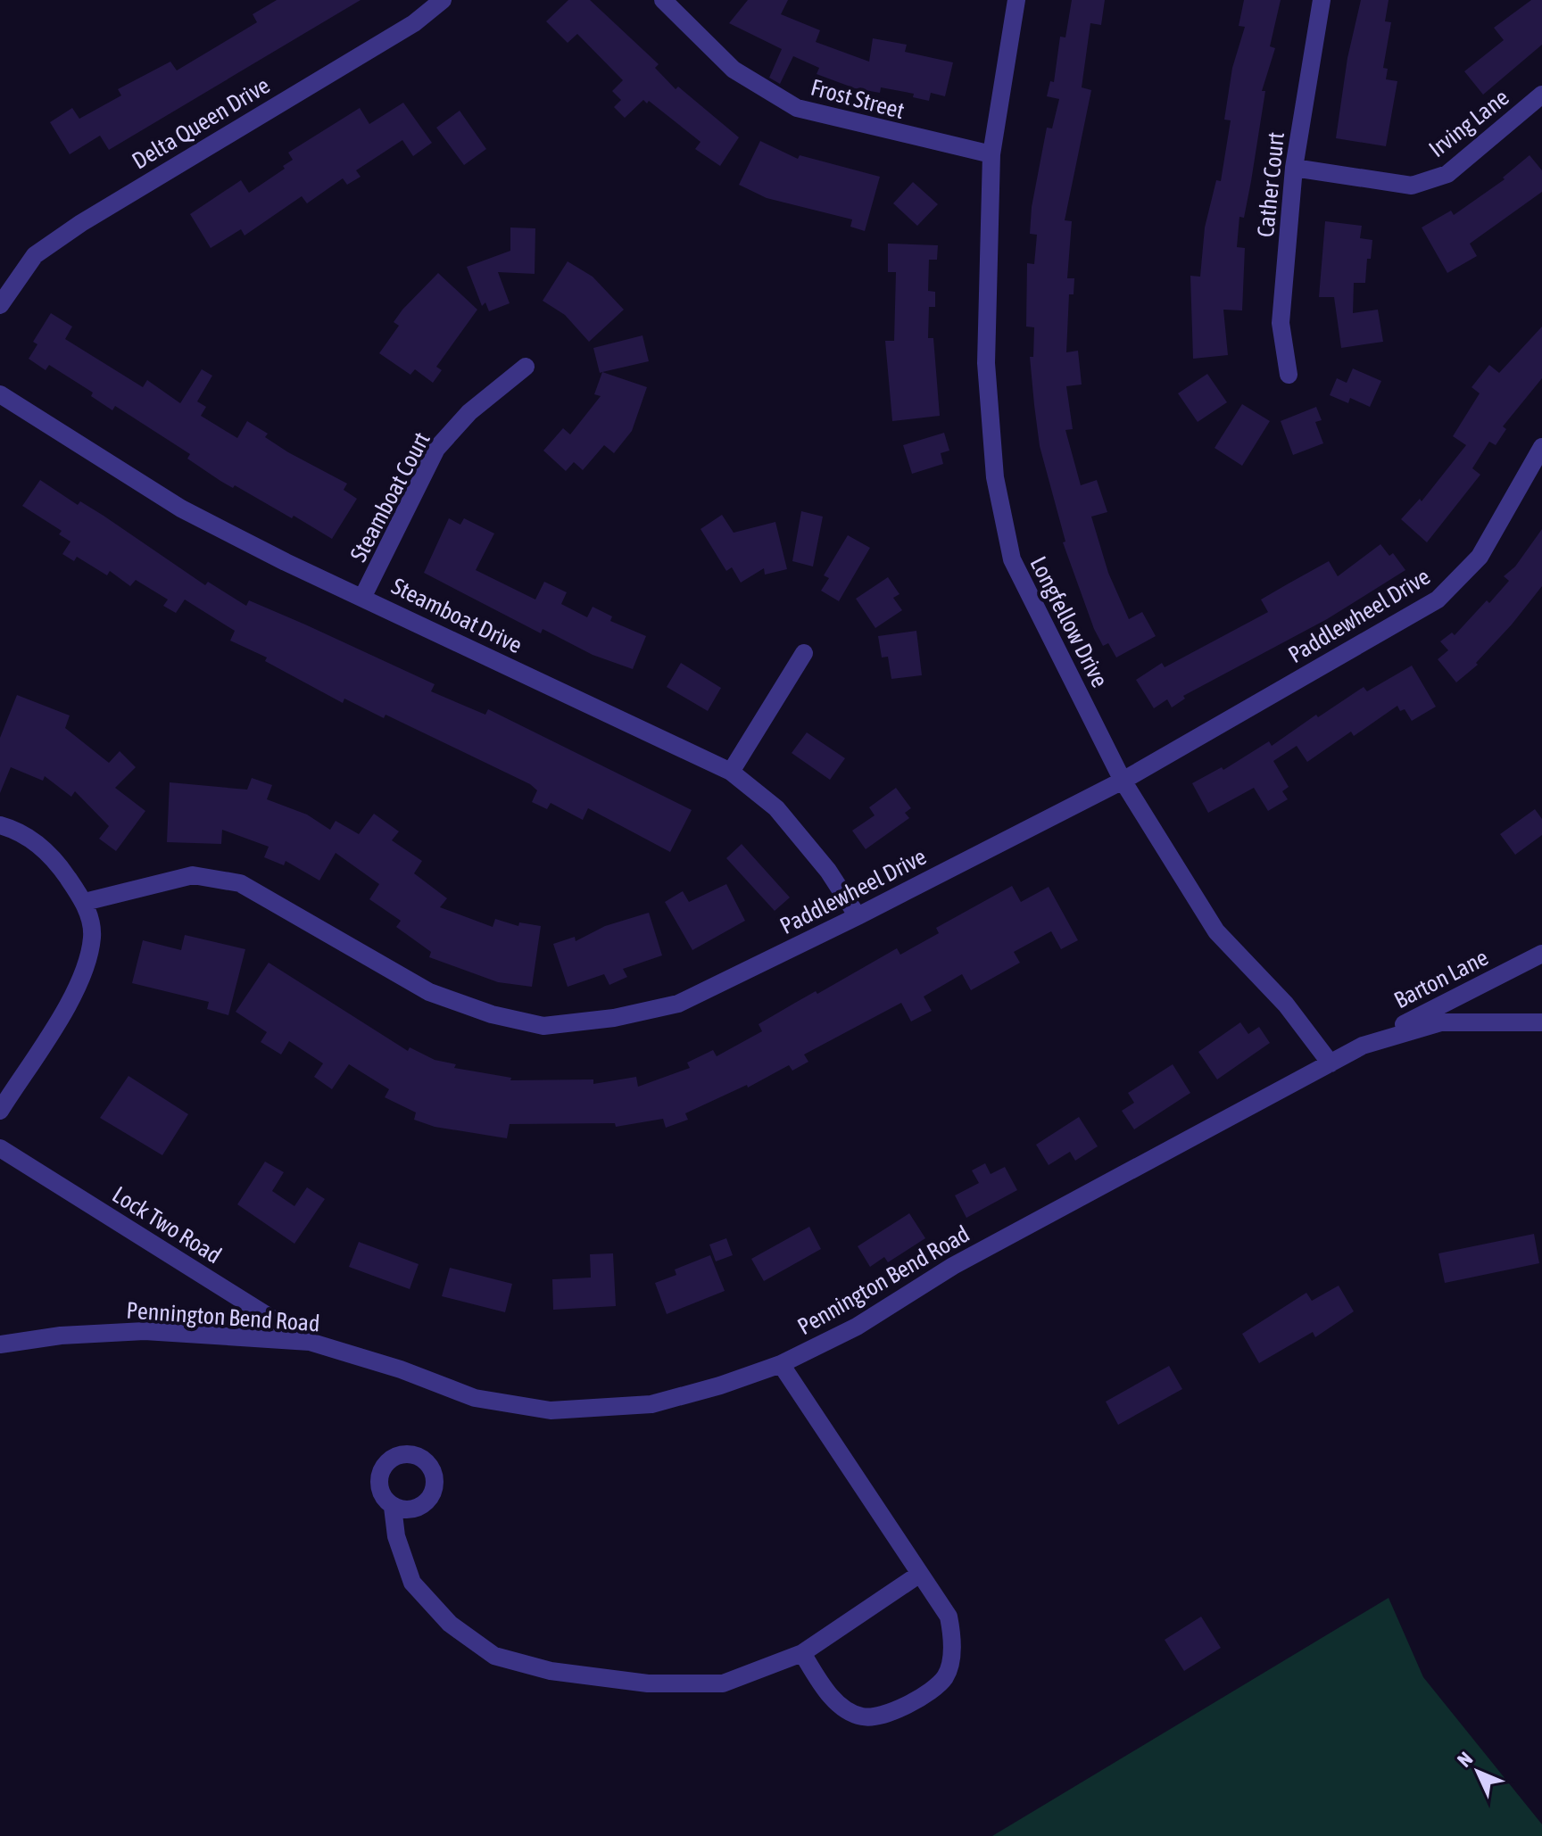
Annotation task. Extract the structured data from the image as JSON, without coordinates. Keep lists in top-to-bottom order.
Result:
{
  "streets": {
    "street": [
      "Frost Street",
      "Delta Queen Drive",
      "Irving Lane",
      "Cather Court",
      "Steamboat Court",
      "Steamboat Drive",
      "Paddlewheel Drive",
      "Longfellow Drive",
      "Barton Lane",
      "Lock Two Road",
      "Pennington Bend Road"
    ]
  },
  "crossings": [
    ["Frost Street", "Longfellow Drive"],
    ["Irving Lane", "Cather Court"],
    ["Steamboat Court", "Steamboat Drive"],
    ["Steamboat Drive", "Paddlewheel Drive"],
    ["Paddlewheel Drive", "Longfellow Drive"],
    ["Longfellow Drive", "Pennington Bend Road"],
    ["Barton Lane", "Pennington Bend Road"],
    ["Lock Two Road", "Pennington Bend Road"]
  ],
  "north": "top left"
}
